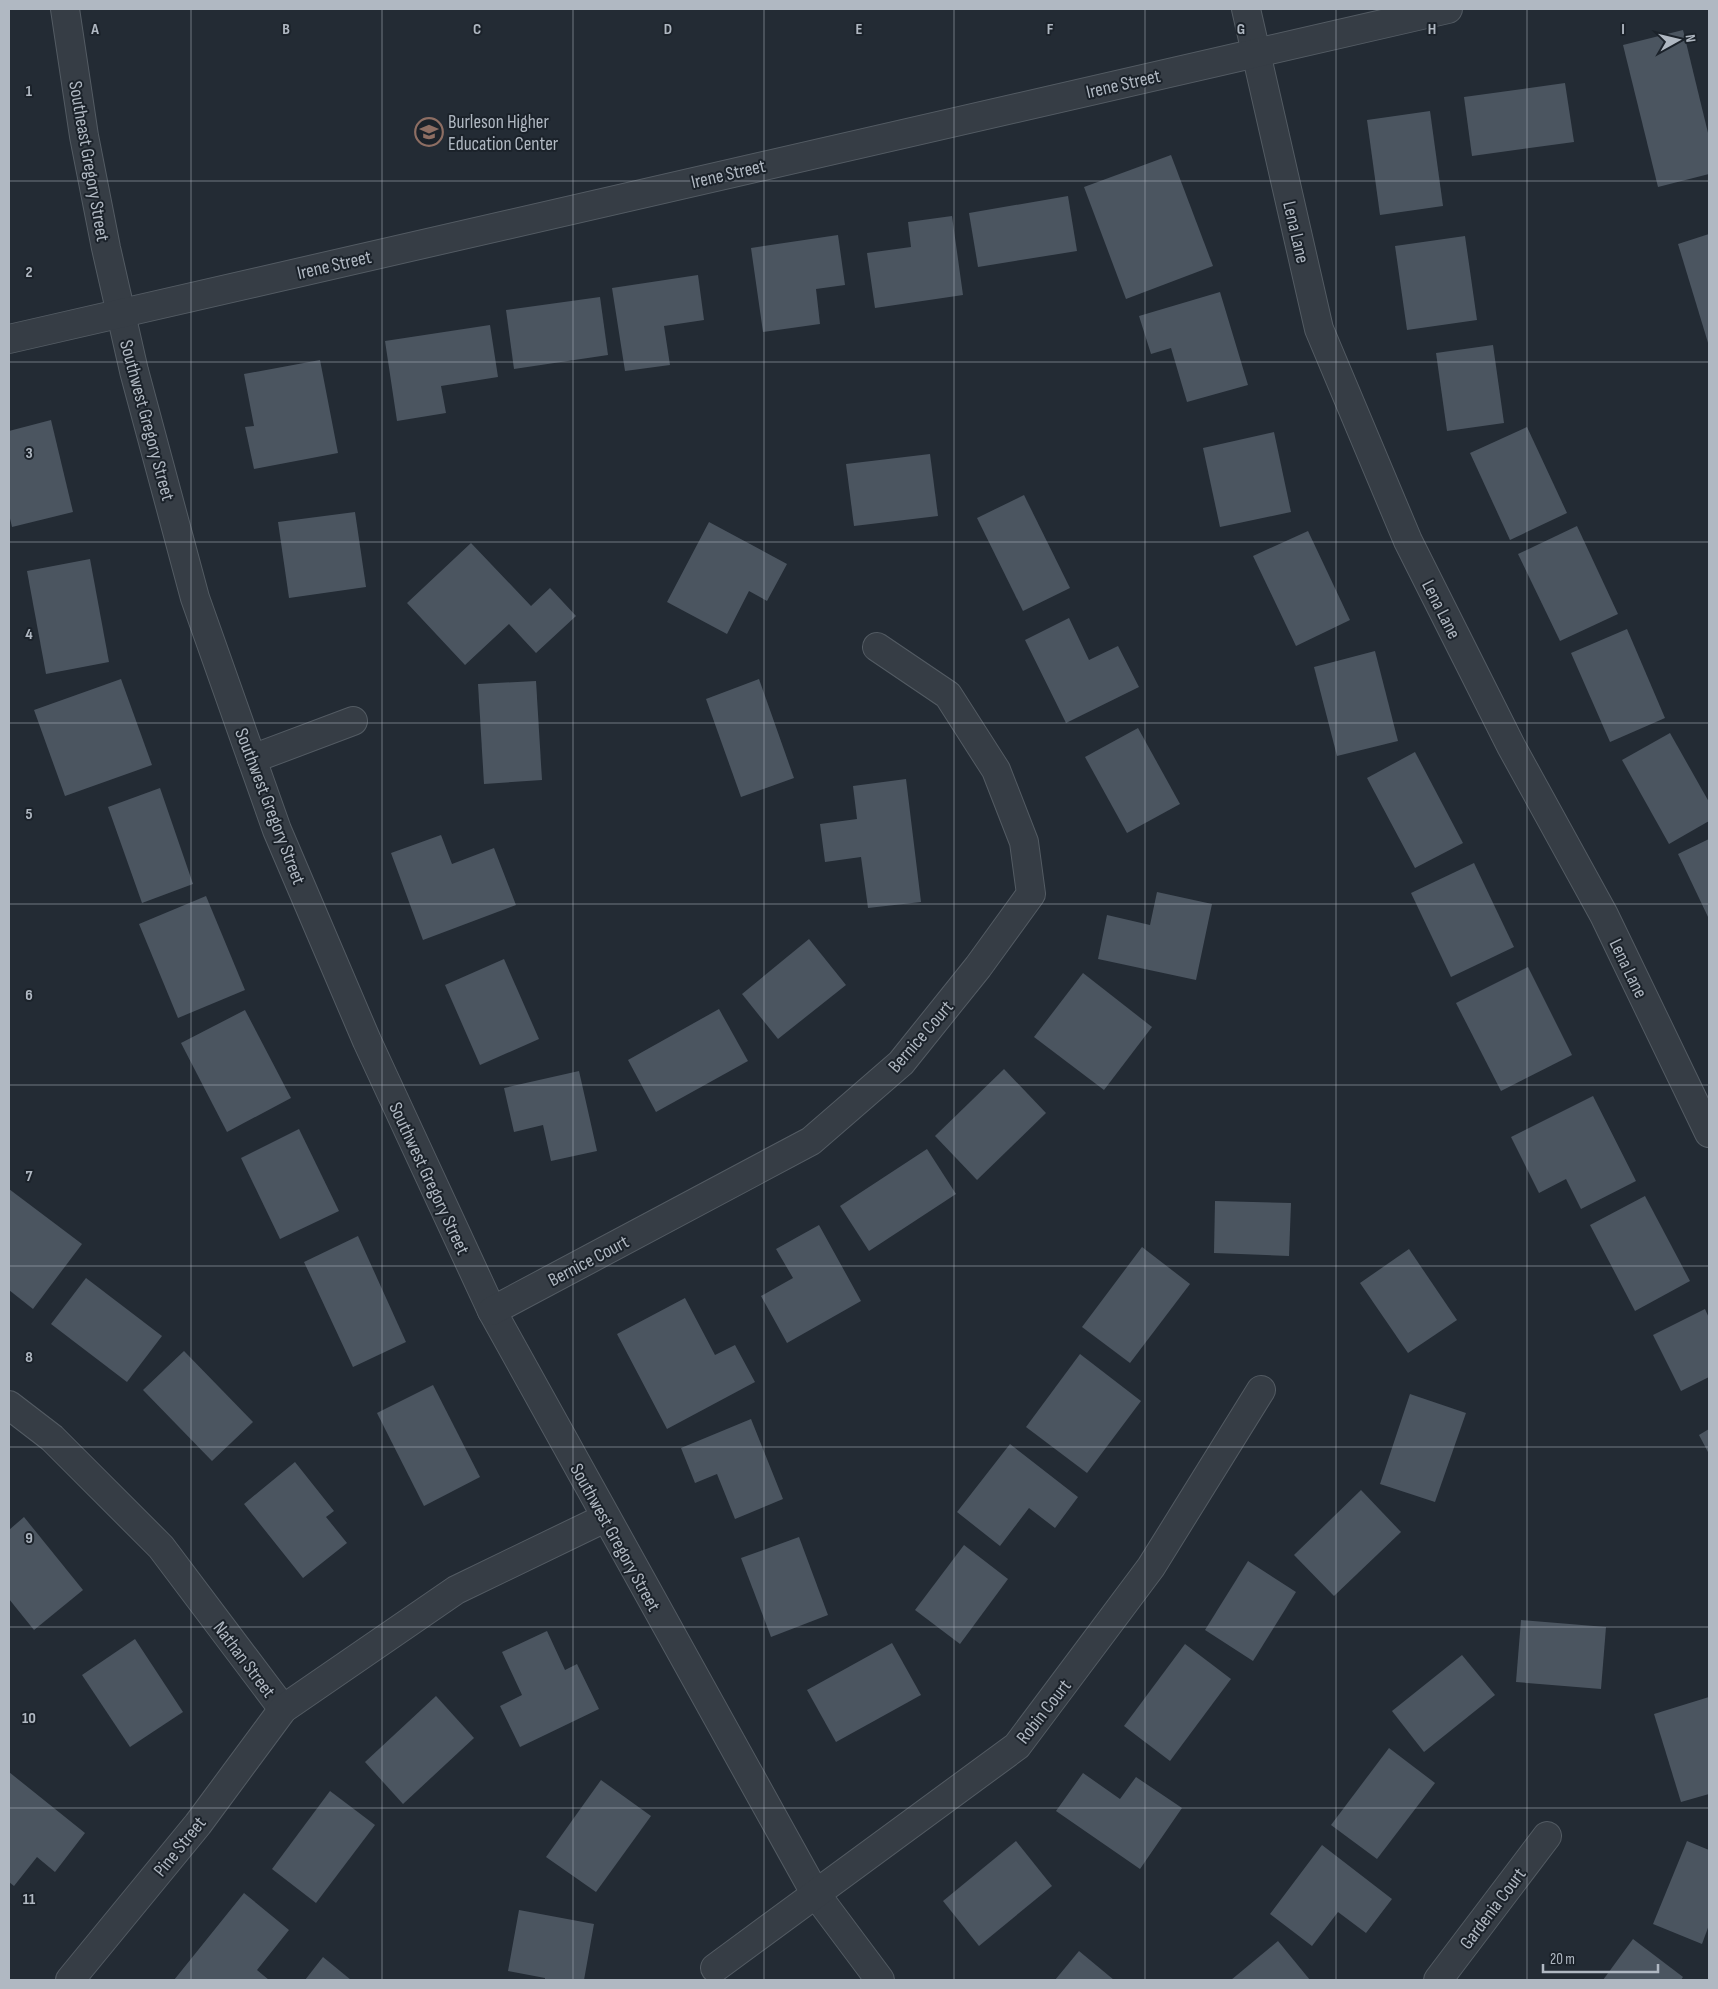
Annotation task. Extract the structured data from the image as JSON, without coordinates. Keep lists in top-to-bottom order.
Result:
{
  "streets": {
    "street": [
      "Irene Street",
      "Southeast Gregory Street",
      "Lena Lane",
      "Southwest Gregory Street",
      "Bernice Court",
      "Nathan Street",
      "Robin Court",
      "Pine Street",
      "Gardenia Court"
    ]
  },
  "crossings": [
    ["Irene Street", "Southeast Gregory Street"],
    ["Irene Street", "Lena Lane"],
    ["Irene Street", "Southwest Gregory Street"],
    ["Southeast Gregory Street", "Southwest Gregory Street"],
    ["Southwest Gregory Street", "Bernice Court"],
    ["Southwest Gregory Street", "Nathan Street"],
    ["Southwest Gregory Street", "Robin Court"],
    ["Nathan Street", "Pine Street"]
  ],
  "places": {
    "school or university": ["Burleson Higher Education Center"]
  },
  "scale_bar": "20 m",
  "north": "right",
  "grid": {
    "columns": [
      "A",
      "B",
      "C",
      "D",
      "E",
      "F",
      "G",
      "H",
      "I"
    ],
    "rows": [
      "1",
      "2",
      "3",
      "4",
      "5",
      "6",
      "7",
      "8",
      "9",
      "10",
      "11"
    ]
  }
}
